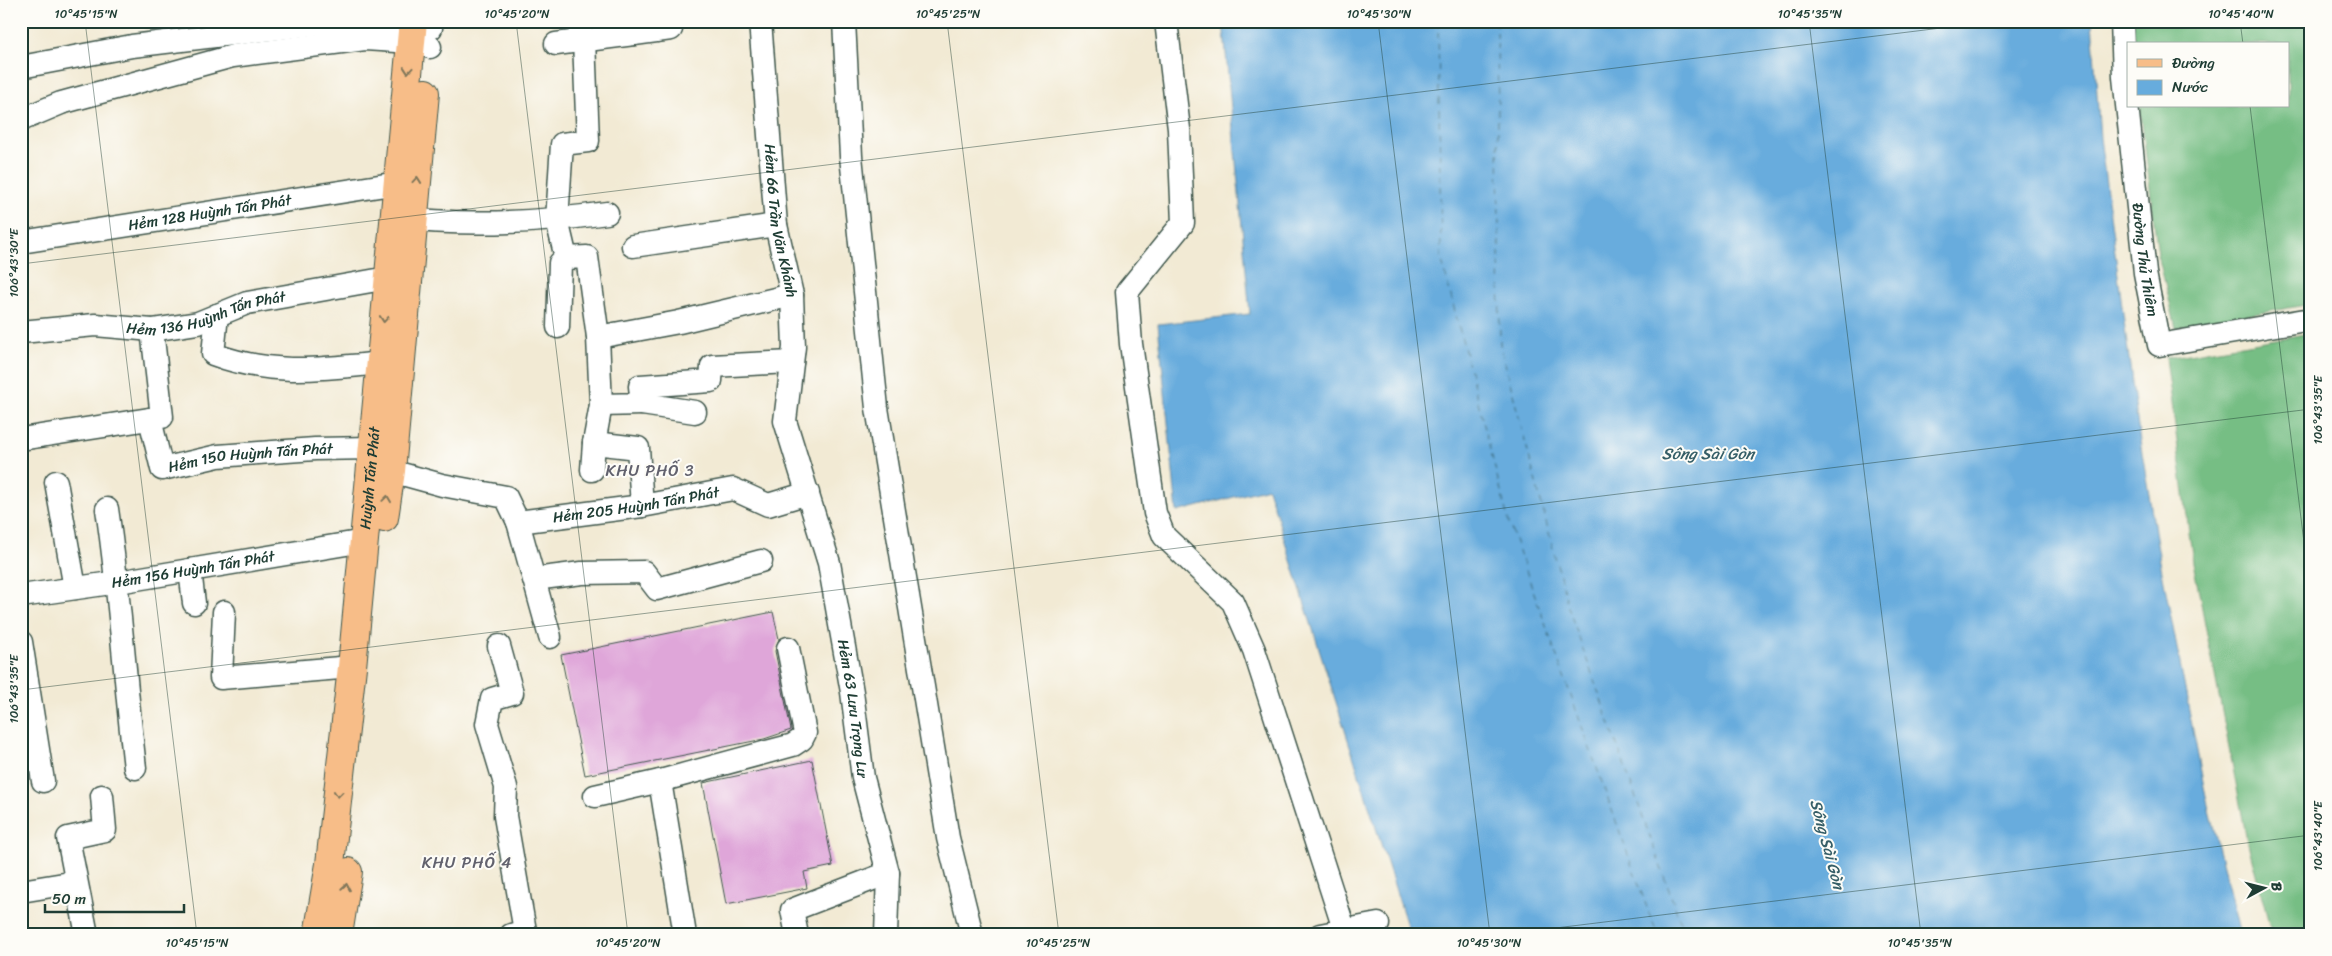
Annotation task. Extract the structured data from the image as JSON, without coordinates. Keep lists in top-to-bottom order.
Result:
{
  "streets": {
    "main road": ["Huỳnh Tấn Phát"],
    "street": [
      "Hẻm 128 Huỳnh Tấn Phát",
      "Hẻm 66 Trần Văn Khánh",
      "Đường Thủ Thiêm",
      "Hẻm 136 Huỳnh Tấn Phát",
      "Hẻm 150 Huỳnh Tấn Phát",
      "Hẻm 205 Huỳnh Tấn Phát",
      "Hẻm 156 Huỳnh Tấn Phát",
      "Hẻm 63 Lưu Trọng Lư"
    ]
  },
  "crossings": [
    ["Hẻm 128 Huỳnh Tấn Phát", "Huỳnh Tấn Phát"],
    ["Hẻm 66 Trần Văn Khánh", "Hẻm 63 Lưu Trọng Lư"],
    ["Hẻm 136 Huỳnh Tấn Phát", "Huỳnh Tấn Phát"],
    ["Hẻm 150 Huỳnh Tấn Phát", "Huỳnh Tấn Phát"],
    ["Huỳnh Tấn Phát", "Hẻm 156 Huỳnh Tấn Phát"],
    ["Hẻm 205 Huỳnh Tấn Phát", "Hẻm 63 Lưu Trọng Lư"]
  ],
  "districts": ["KHU PHỐ 3", "KHU PHỐ 4"],
  "water": ["Sông Sài Gòn"],
  "legend": ["Đường", "Nước"],
  "scale_bar": "50 m",
  "north": "right",
  "coordinates": [
    "10°45'15\"N",
    "10°45'20\"N",
    "10°45'25\"N",
    "10°45'30\"N",
    "10°45'35\"N",
    "10°45'40\"N",
    "106°43'30\"E",
    "106°43'35\"E",
    "106°43'40\"E"
  ]
}
